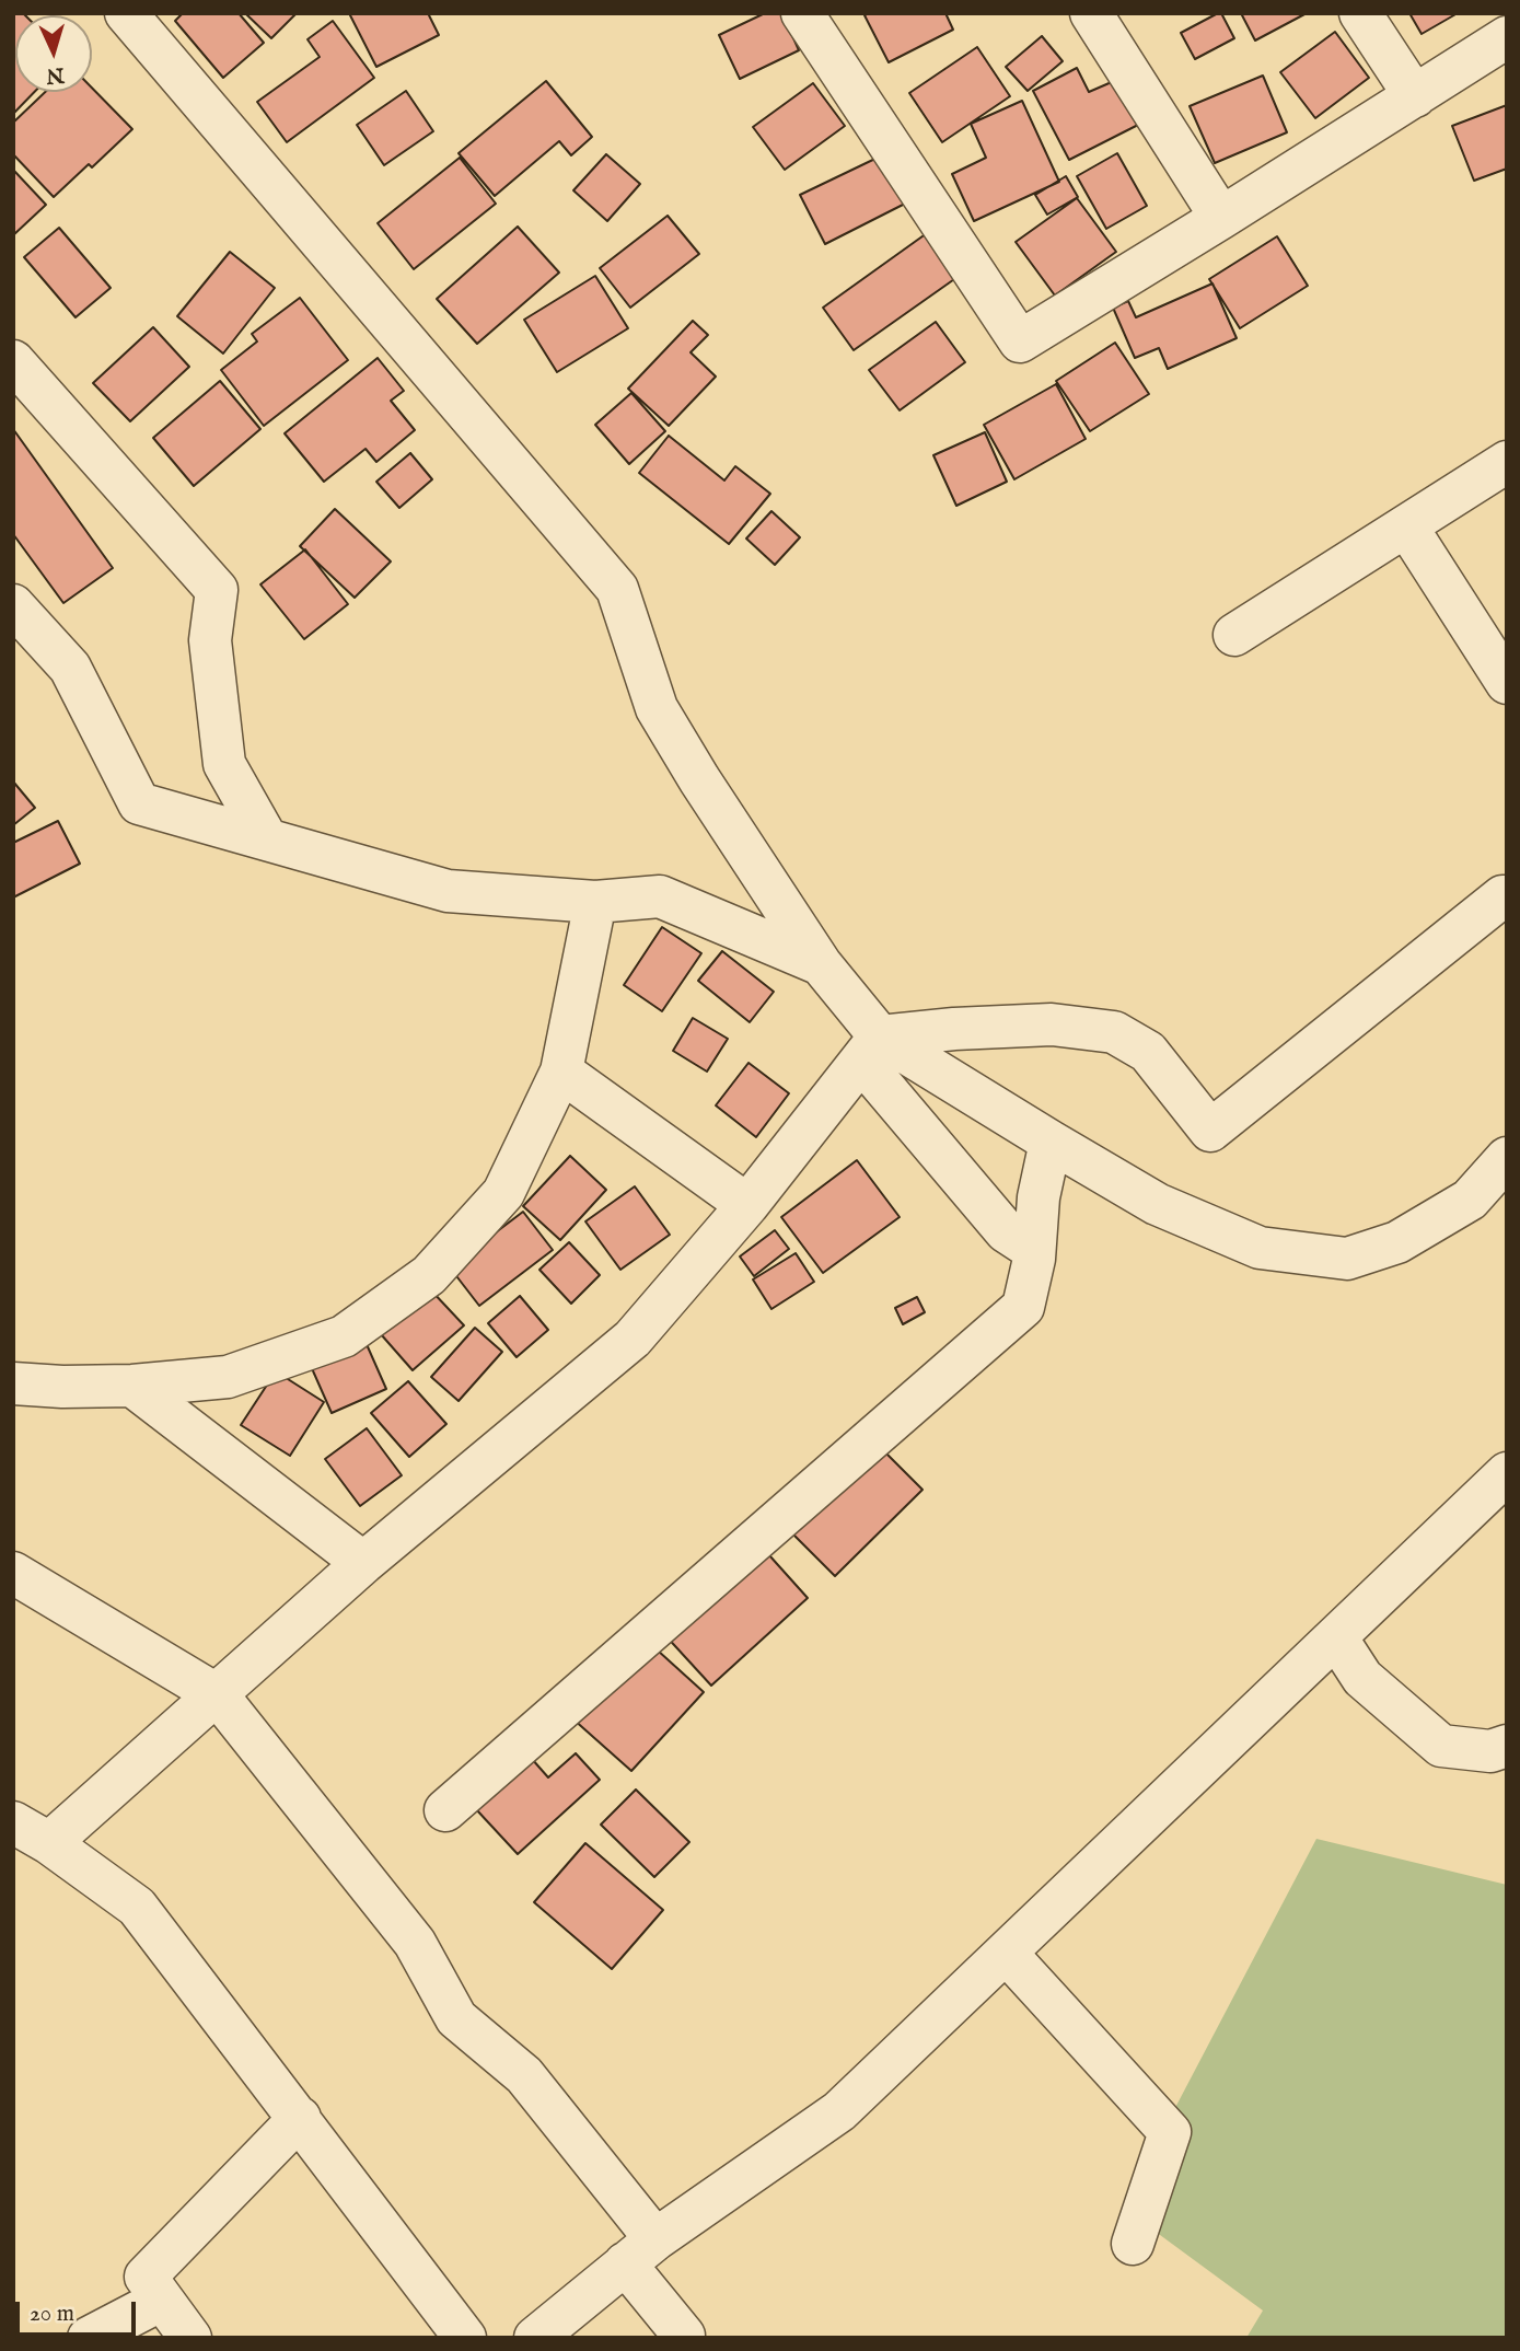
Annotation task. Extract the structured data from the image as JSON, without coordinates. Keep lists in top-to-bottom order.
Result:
{
  "scale_bar": "20 m",
  "north": "bottom"
}
